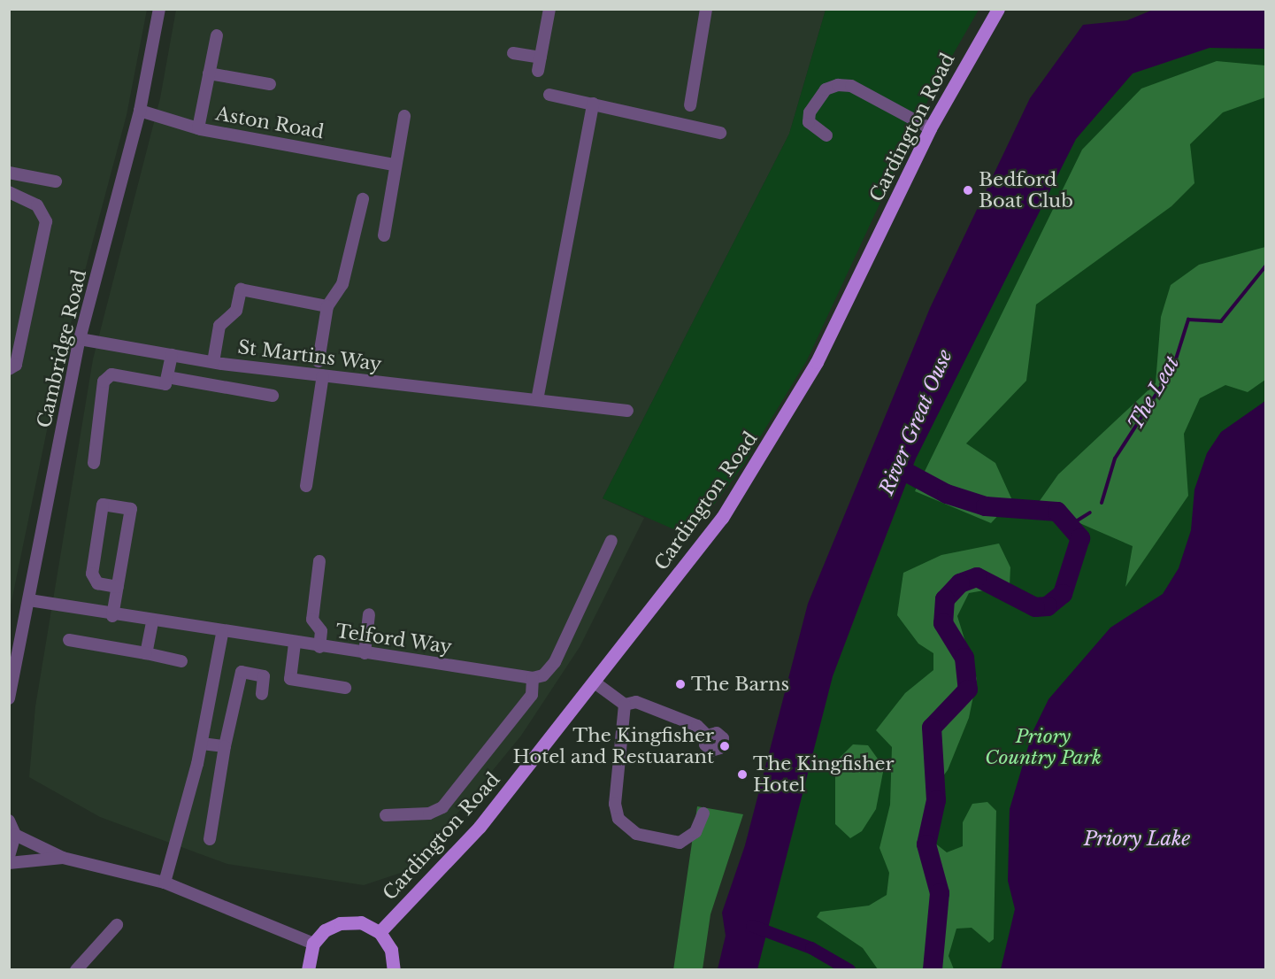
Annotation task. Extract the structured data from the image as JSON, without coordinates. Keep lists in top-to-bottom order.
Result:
{
  "streets": {
    "main road": ["Cardington Road"],
    "street": [
      "Aston Road",
      "Cambridge Road",
      "St Martins Way",
      "Telford Way"
    ]
  },
  "crossings": [
    ["Aston Road", "Cambridge Road"],
    ["Cambridge Road", "St Martins Way"],
    ["Cambridge Road", "Telford Way"]
  ],
  "water": ["The Leat", "River Great Ouse", "Priory Lake"],
  "parks": ["Priory Country Park"],
  "places": [
    "Bedford Boat Club",
    "The Barns",
    "The Kingfisher Hotel and Restuarant",
    "The Kingfisher Hotel"
  ]
}
